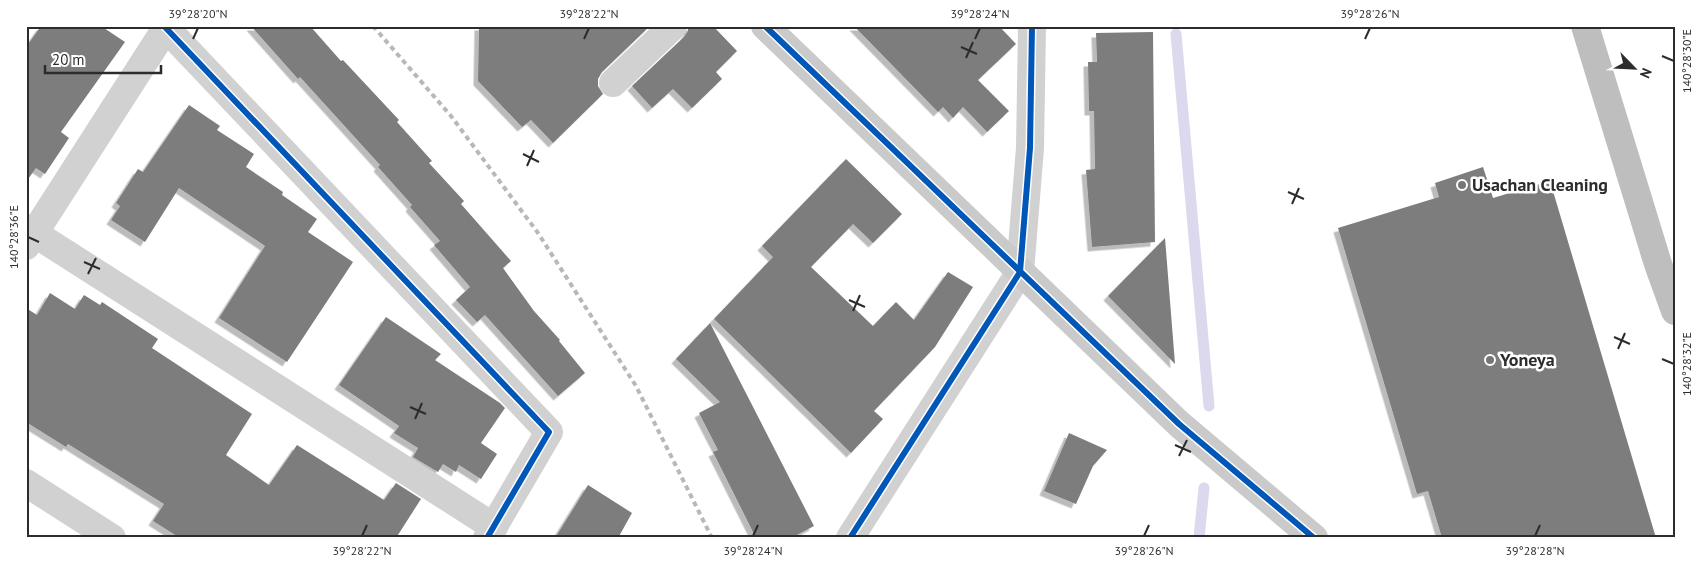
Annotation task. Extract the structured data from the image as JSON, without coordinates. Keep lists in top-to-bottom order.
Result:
{
  "places": ["Usachan Cleaning", "Yoneya"],
  "scale_bar": "20 m",
  "north": "bottom right",
  "coordinates": [
    "39°28'20\"N",
    "39°28'22\"N",
    "39°28'24\"N",
    "39°28'26\"N",
    "140°28'30\"E",
    "140°28'36\"E",
    "140°28'32\"E",
    "39°28'28\"N"
  ]
}
